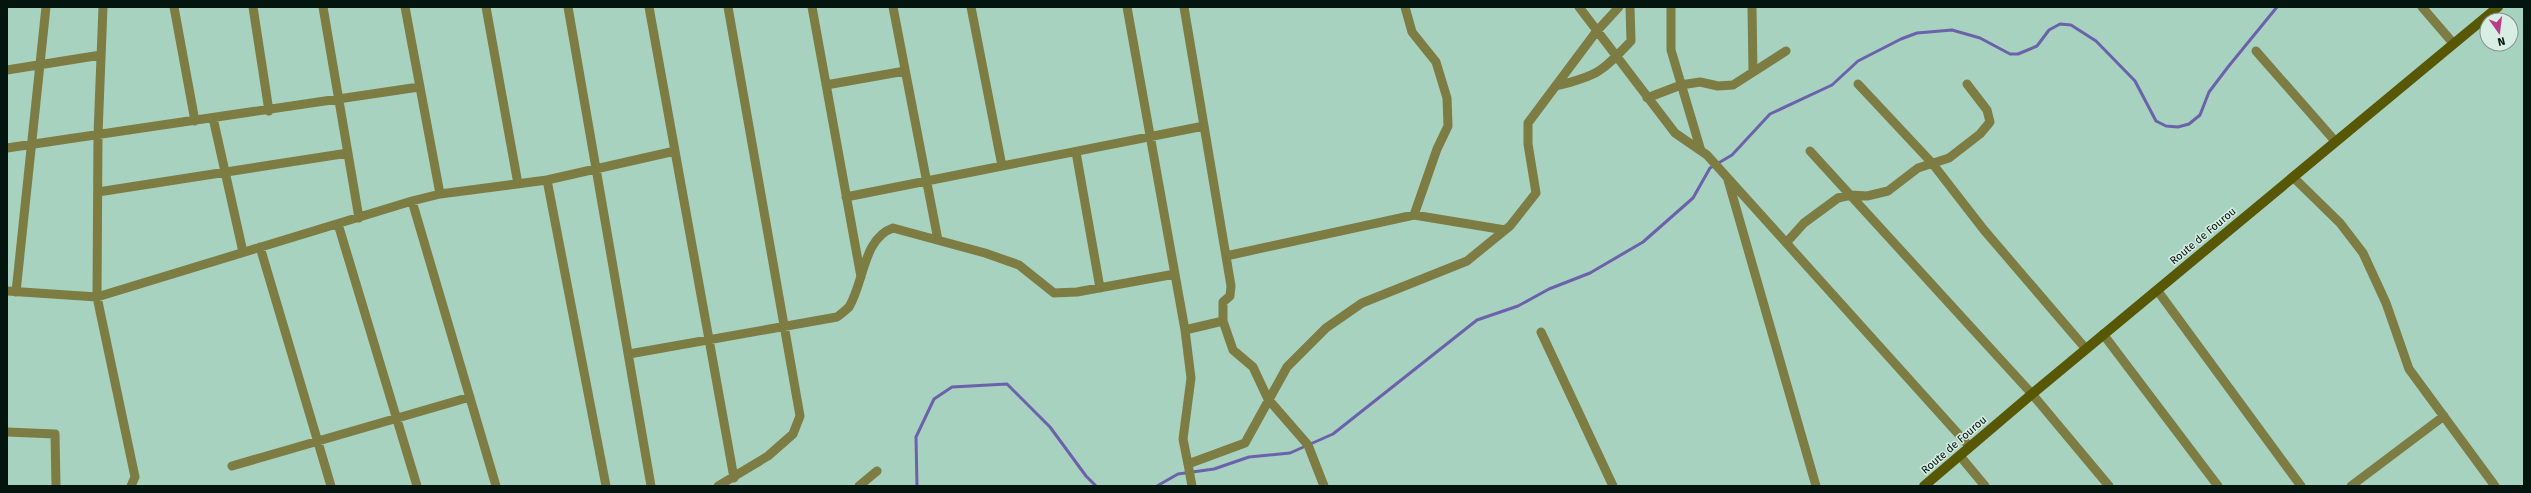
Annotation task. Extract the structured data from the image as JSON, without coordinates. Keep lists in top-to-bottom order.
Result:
{
  "streets": {
    "main road": ["Route de Fourou"]
  },
  "north": "bottom"
}
